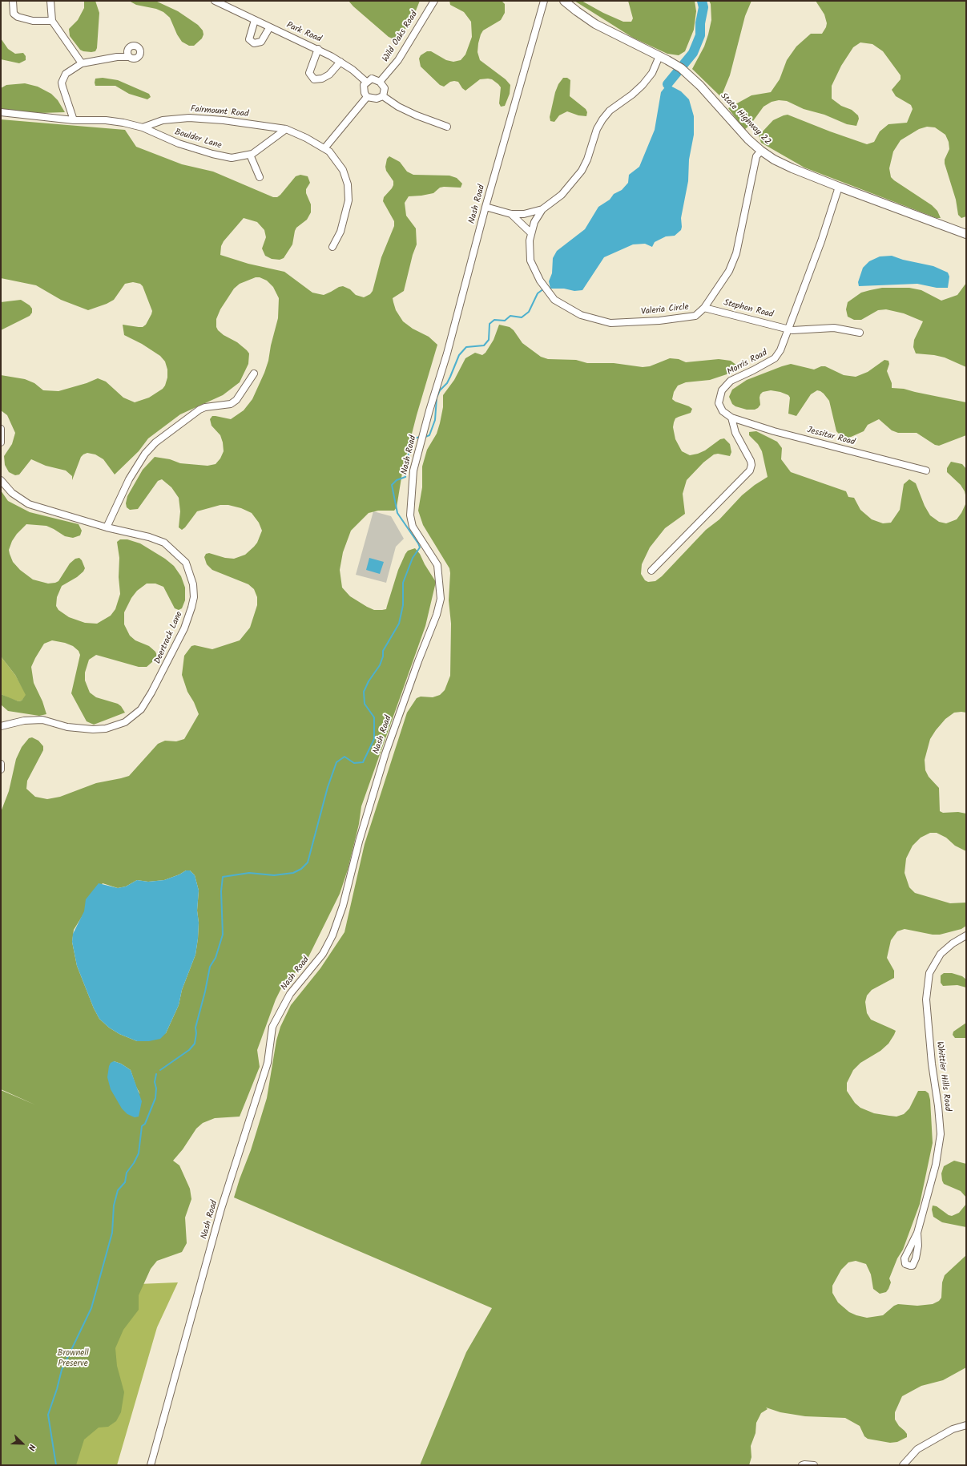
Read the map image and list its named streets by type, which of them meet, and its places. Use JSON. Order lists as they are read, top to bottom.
{
  "streets": {
    "main road": ["State Highway 22"],
    "street": [
      "Park Road",
      "Wild Oaks Road",
      "Fairmount Road",
      "Boulder Lane",
      "Nash Road",
      "Stephen Road",
      "Valeria Circle",
      "Morris Road",
      "Jessitar Road",
      "Deertrack Lane",
      "Whittier Hills Road"
    ]
  },
  "crossings": [
    ["Park Road", "Wild Oaks Road"],
    ["Fairmount Road", "Boulder Lane"],
    ["State Highway 22", "Valeria Circle"],
    ["State Highway 22", "Morris Road"],
    ["Nash Road", "Valeria Circle"],
    ["Stephen Road", "Valeria Circle"],
    ["Stephen Road", "Morris Road"],
    ["Morris Road", "Jessitar Road"]
  ],
  "parks": ["Brownell Preserve"],
  "north": "bottom right"
}
